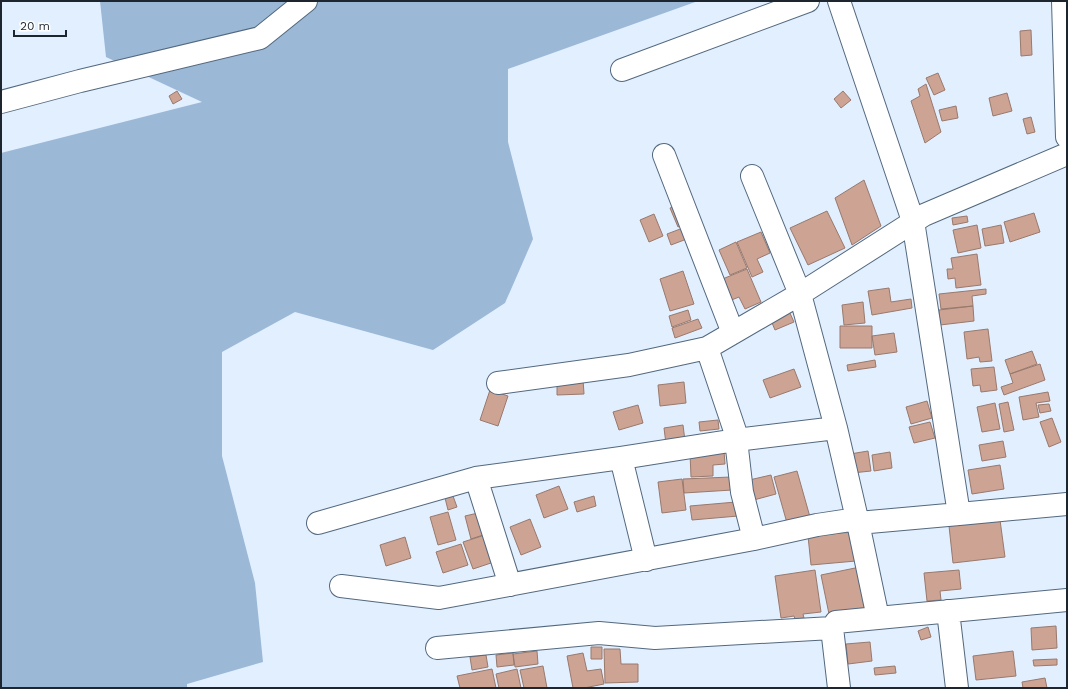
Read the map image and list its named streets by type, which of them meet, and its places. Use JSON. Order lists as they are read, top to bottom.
{
  "scale_bar": "20 m"
}
